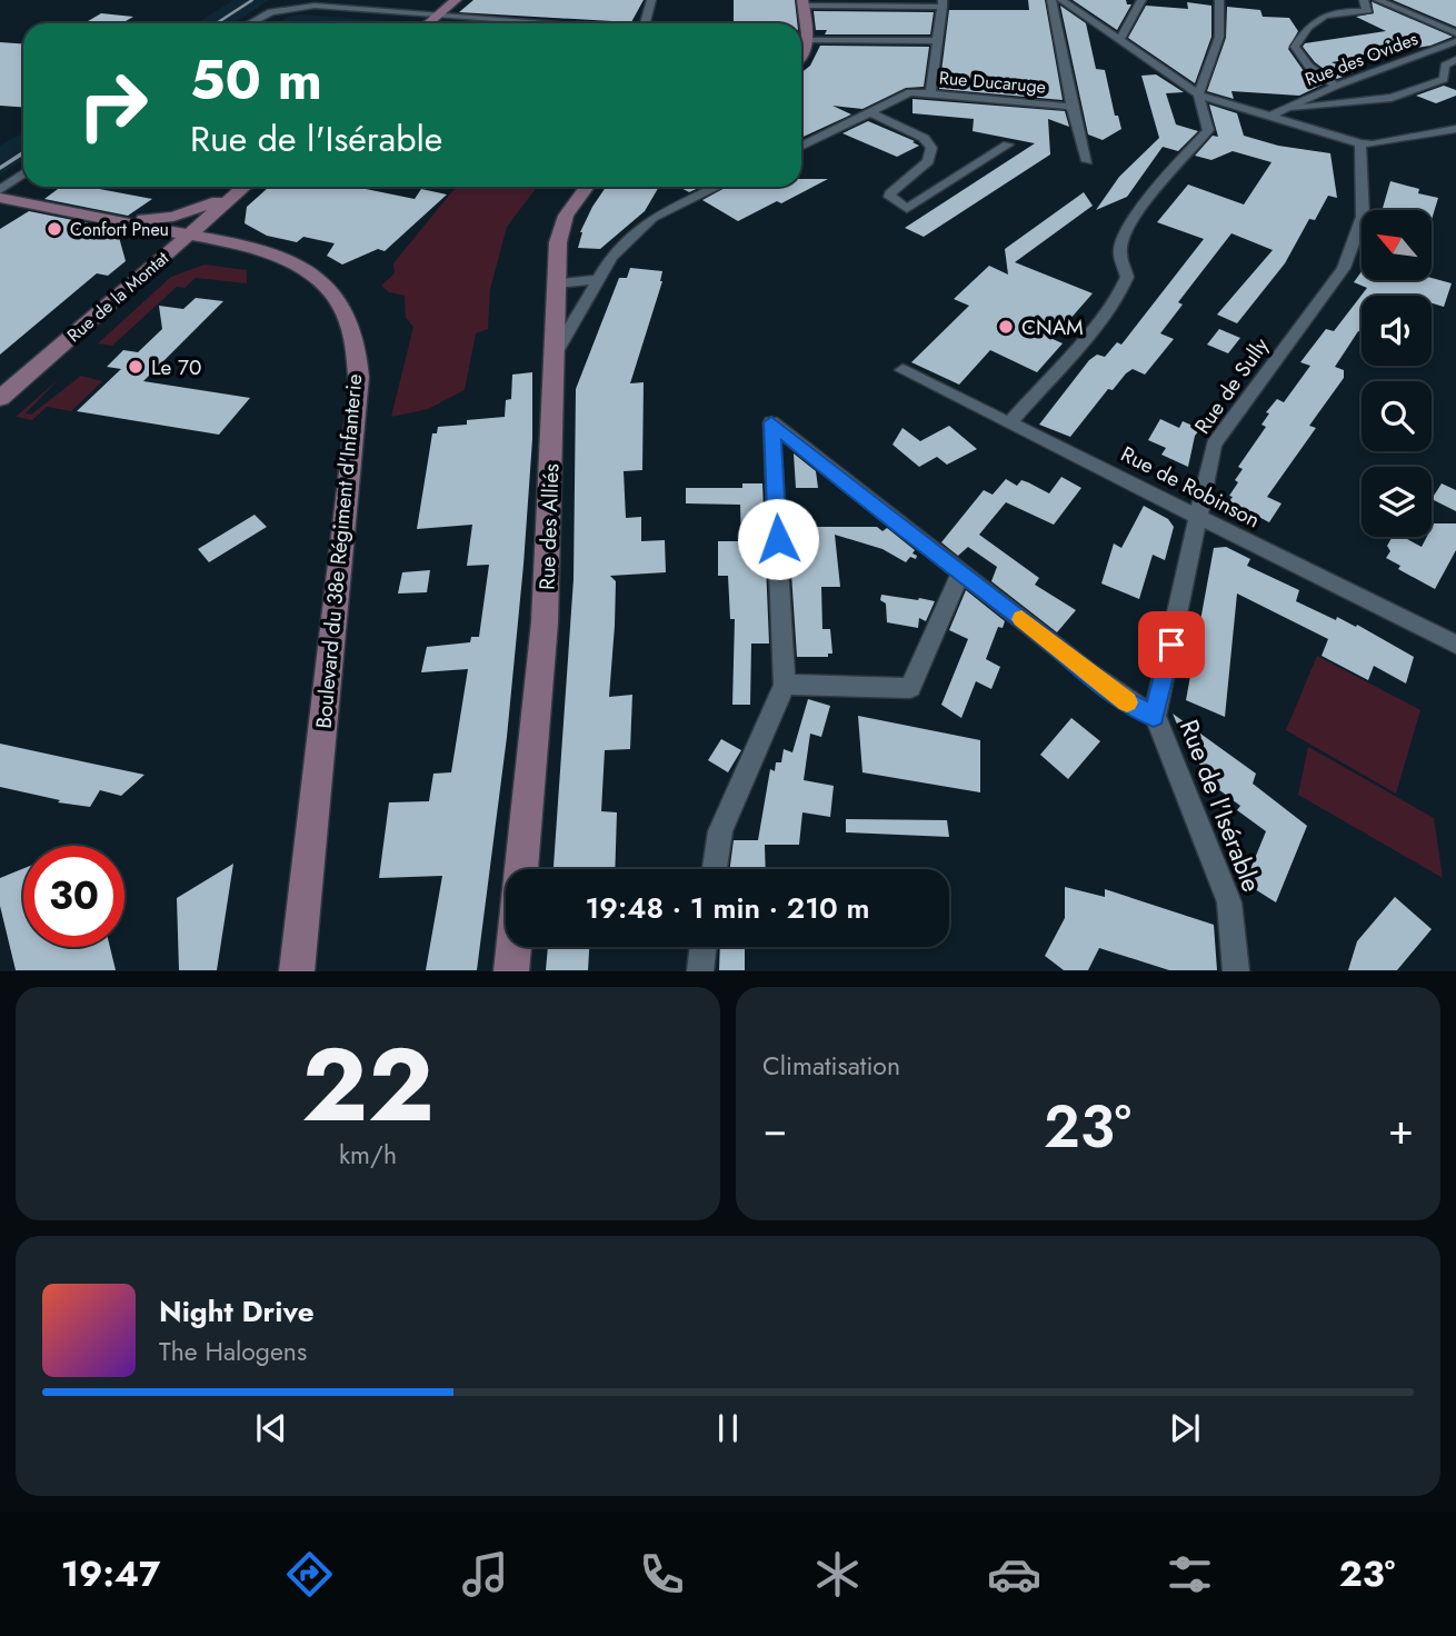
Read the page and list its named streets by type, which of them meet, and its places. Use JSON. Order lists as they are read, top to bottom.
{
  "streets": {
    "main road": ["Rue de la Montat", "Rue des Alliés", "Boulevard du 38e Régiment d'Infanterie"],
    "street": [
      "Rue des Ovides",
      "Rue Ducaruge",
      "Rue de Sully",
      "Rue de Robinson",
      "Rue de l'Isérable"
    ]
  },
  "crossings": [
    ["Rue de la Montat", "Boulevard du 38e Régiment d'Infanterie"],
    ["Rue de Sully", "Rue de Robinson"],
    ["Rue de Sully", "Rue de l'Isérable"]
  ],
  "places": ["Confort Pneu", "CNAM", "Le 70"],
  "north": "top left",
  "page": {
    "turn": ["50 m", "Rue de l'Isérable"],
    "limit": "30",
    "trip": "19:48 · 1 min · 210 m",
    "tile": [
      ["22", "km/h"],
      "Climatisation"
    ],
    "heat": ["−", "23°", "+"],
    "song": ["Night Drive", "The Halogens"],
    "tabs": ["19:47", "23°"]
  }
}
